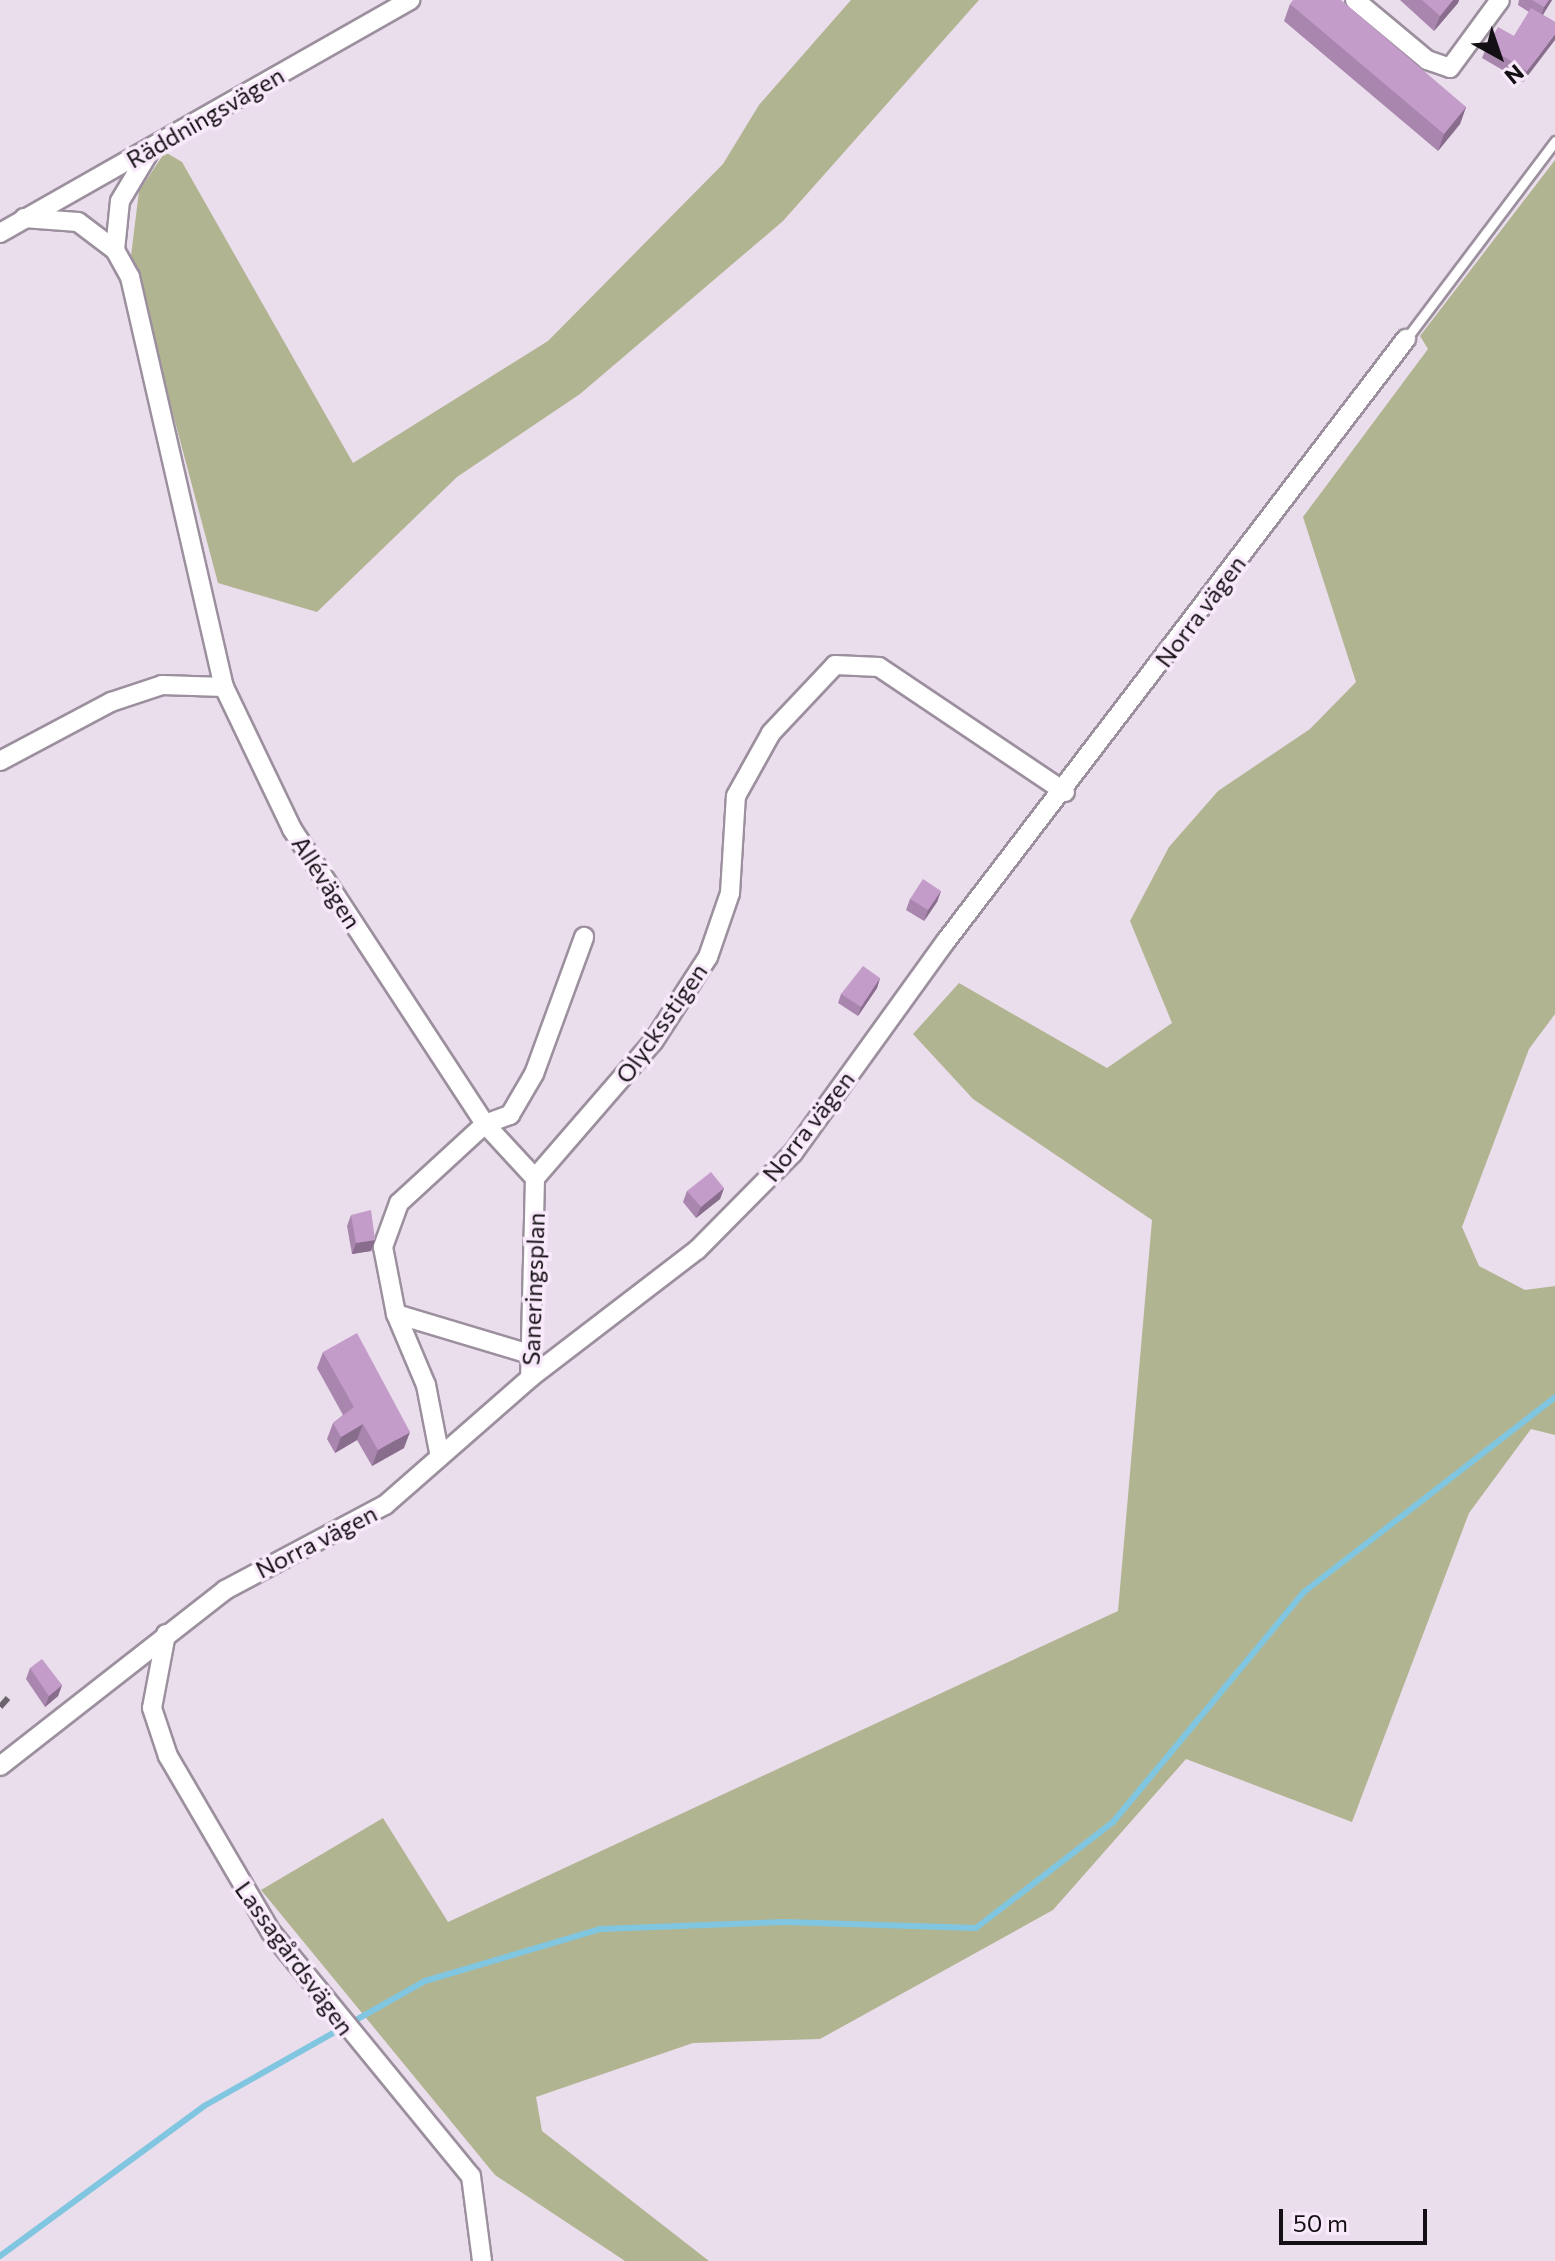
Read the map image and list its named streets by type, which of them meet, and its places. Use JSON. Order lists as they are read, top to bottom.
{
  "streets": {
    "street": [
      "Räddningsvägen",
      "Norra vägen",
      "Allévägen",
      "Olycksstigen",
      "Saneringsplan",
      "Lassagårdsvägen"
    ]
  },
  "crossings": [
    ["Räddningsvägen", "Allévägen"],
    ["Norra vägen", "Olycksstigen"],
    ["Norra vägen", "Saneringsplan"],
    ["Norra vägen", "Lassagårdsvägen"],
    ["Allévägen", "Saneringsplan"],
    ["Olycksstigen", "Saneringsplan"]
  ],
  "scale_bar": "50 m",
  "north": "bottom right"
}
